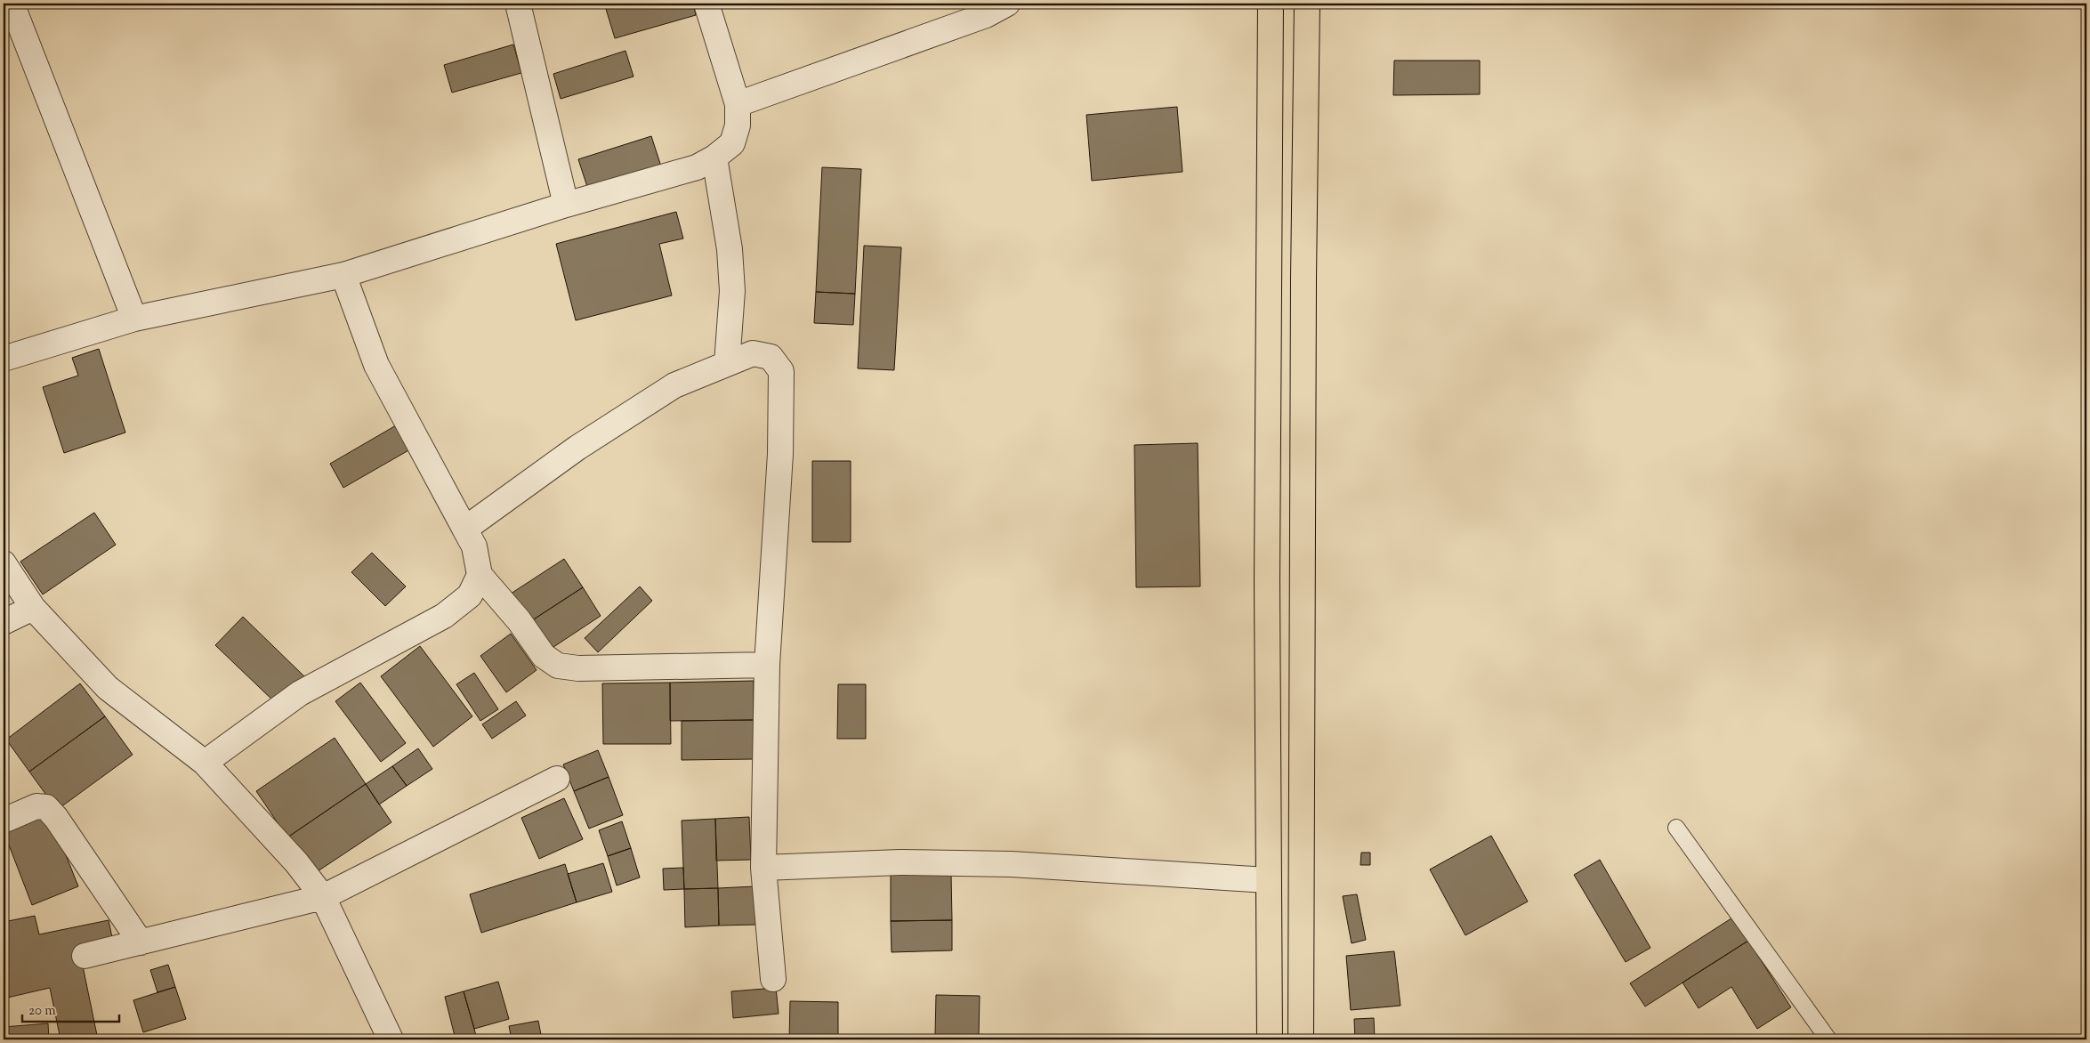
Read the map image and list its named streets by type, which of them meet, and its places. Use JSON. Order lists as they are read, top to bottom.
{
  "scale_bar": "20 m"
}
